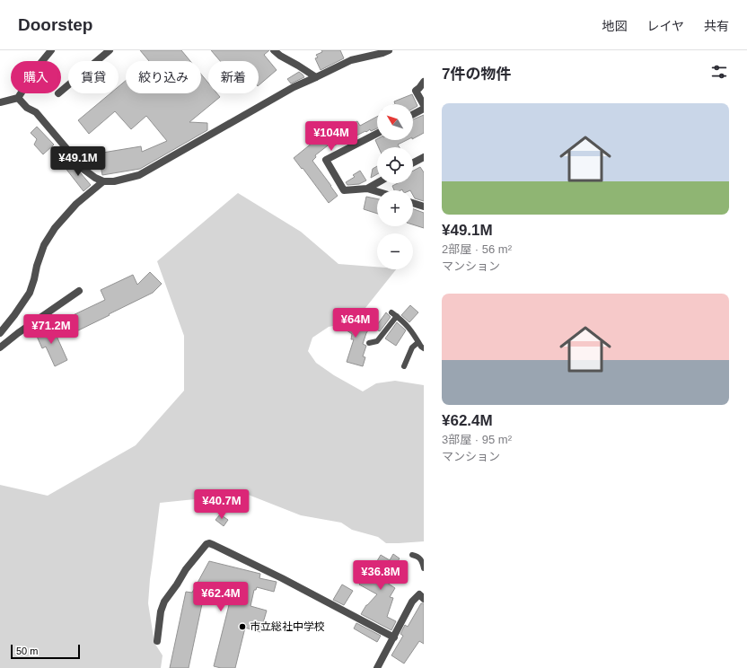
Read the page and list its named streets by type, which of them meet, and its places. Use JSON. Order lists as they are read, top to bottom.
{
  "places": ["市立総社中学校"],
  "scale_bar": "50 m",
  "north": "top left",
  "page": {
    "header": "Doorstep",
    "nav": ["地図", "レイヤ", "共有"],
    "heading": "7件の物件",
    "chip": [
      "購入",
      "賃貸",
      "絞り込み",
      "新着"
    ],
    "list": [
      {
        "name": "¥49.1M",
        "note": "2部屋 · 56 m² · マンション"
      },
      {
        "name": "¥62.4M",
        "note": "3部屋 · 95 m² · マンション"
      }
    ],
    "map_buttons": ["+", "−"],
    "price": [
      "¥104M",
      "¥49.1M",
      "¥64M",
      "¥71.2M",
      "¥40.7M",
      "¥36.8M",
      "¥62.4M"
    ],
    "scale": "50 m"
  }
}
